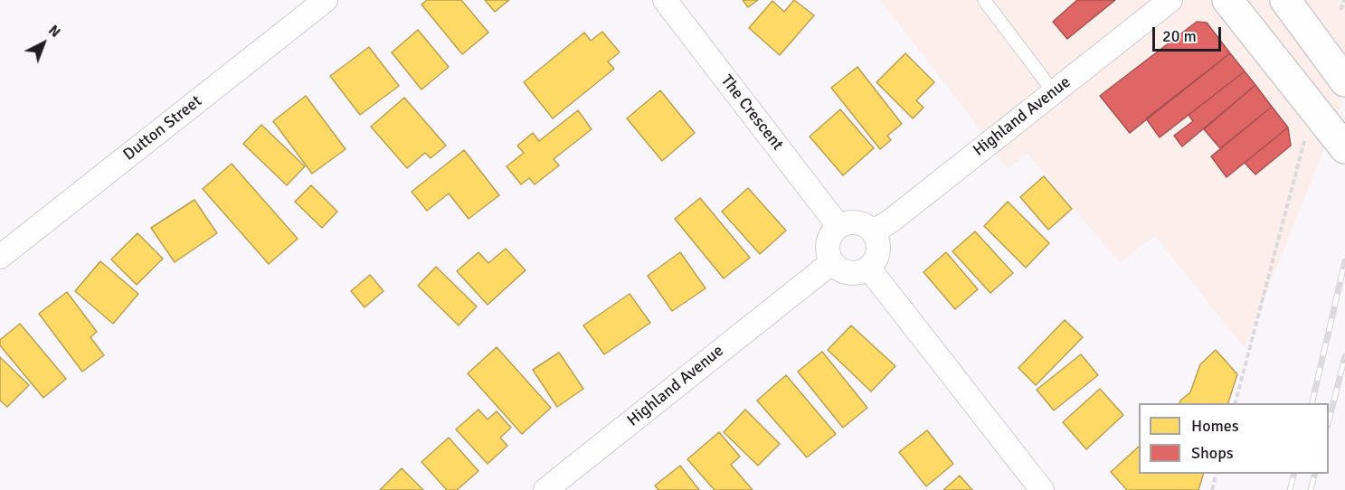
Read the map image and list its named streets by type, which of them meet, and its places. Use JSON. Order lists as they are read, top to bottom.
{
  "streets": {
    "street": ["The Crescent", "Highland Avenue", "Dutton Street"]
  },
  "crossings": [
    ["The Crescent", "Highland Avenue"]
  ],
  "legend": ["Homes", "Shops"],
  "scale_bar": "20 m",
  "north": "top right"
}
